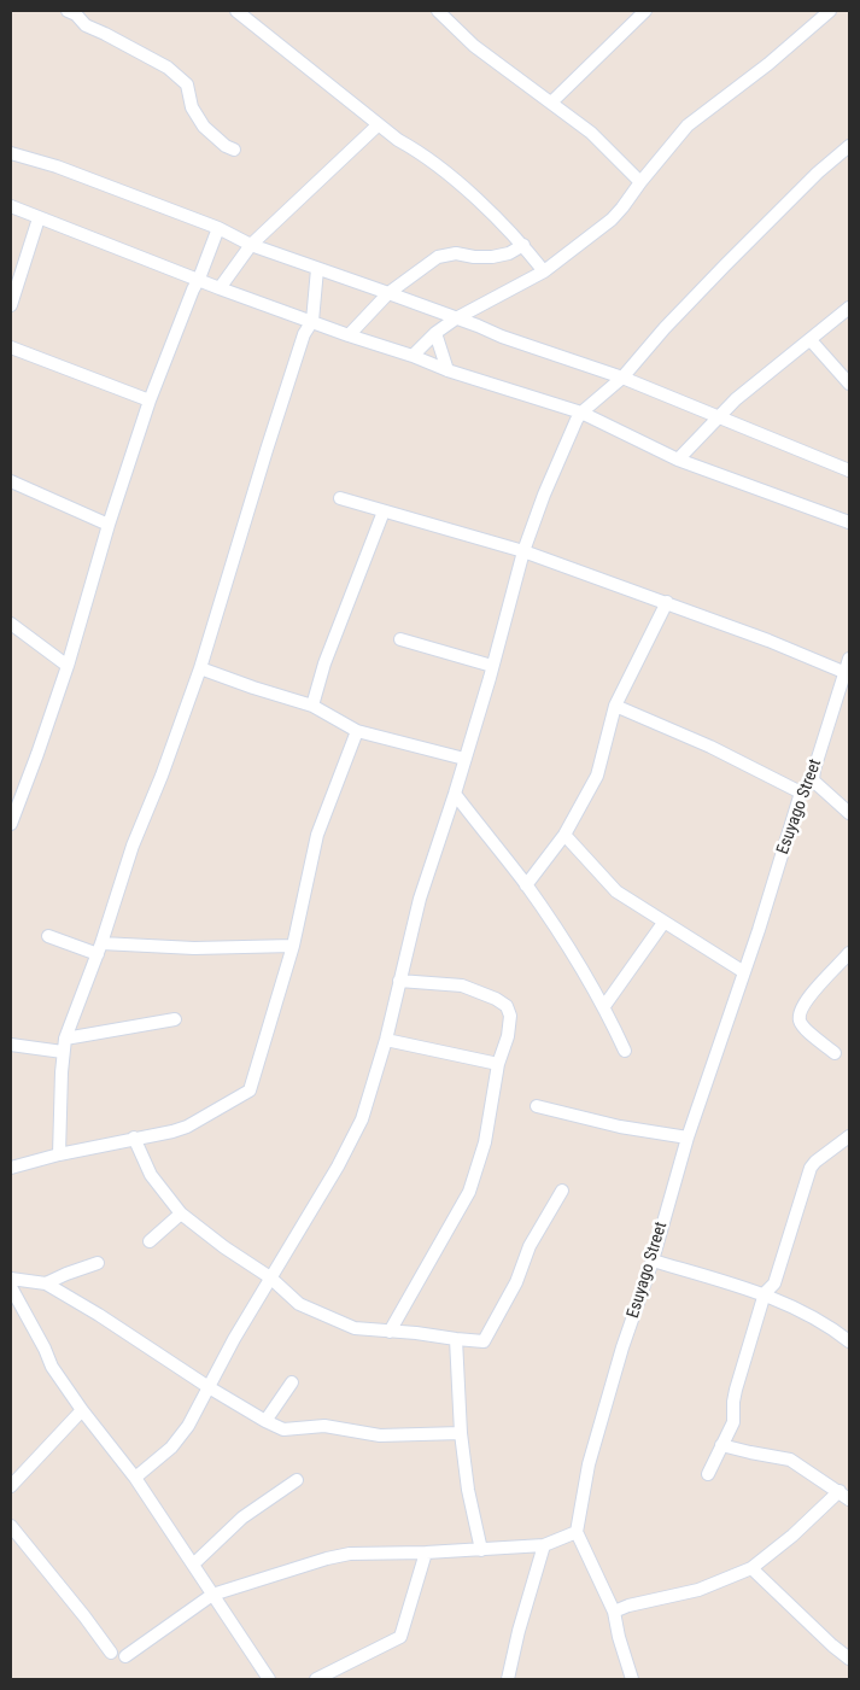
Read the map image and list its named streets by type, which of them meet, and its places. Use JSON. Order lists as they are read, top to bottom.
{
  "streets": {
    "street": ["Esuyago Street"]
  }
}
